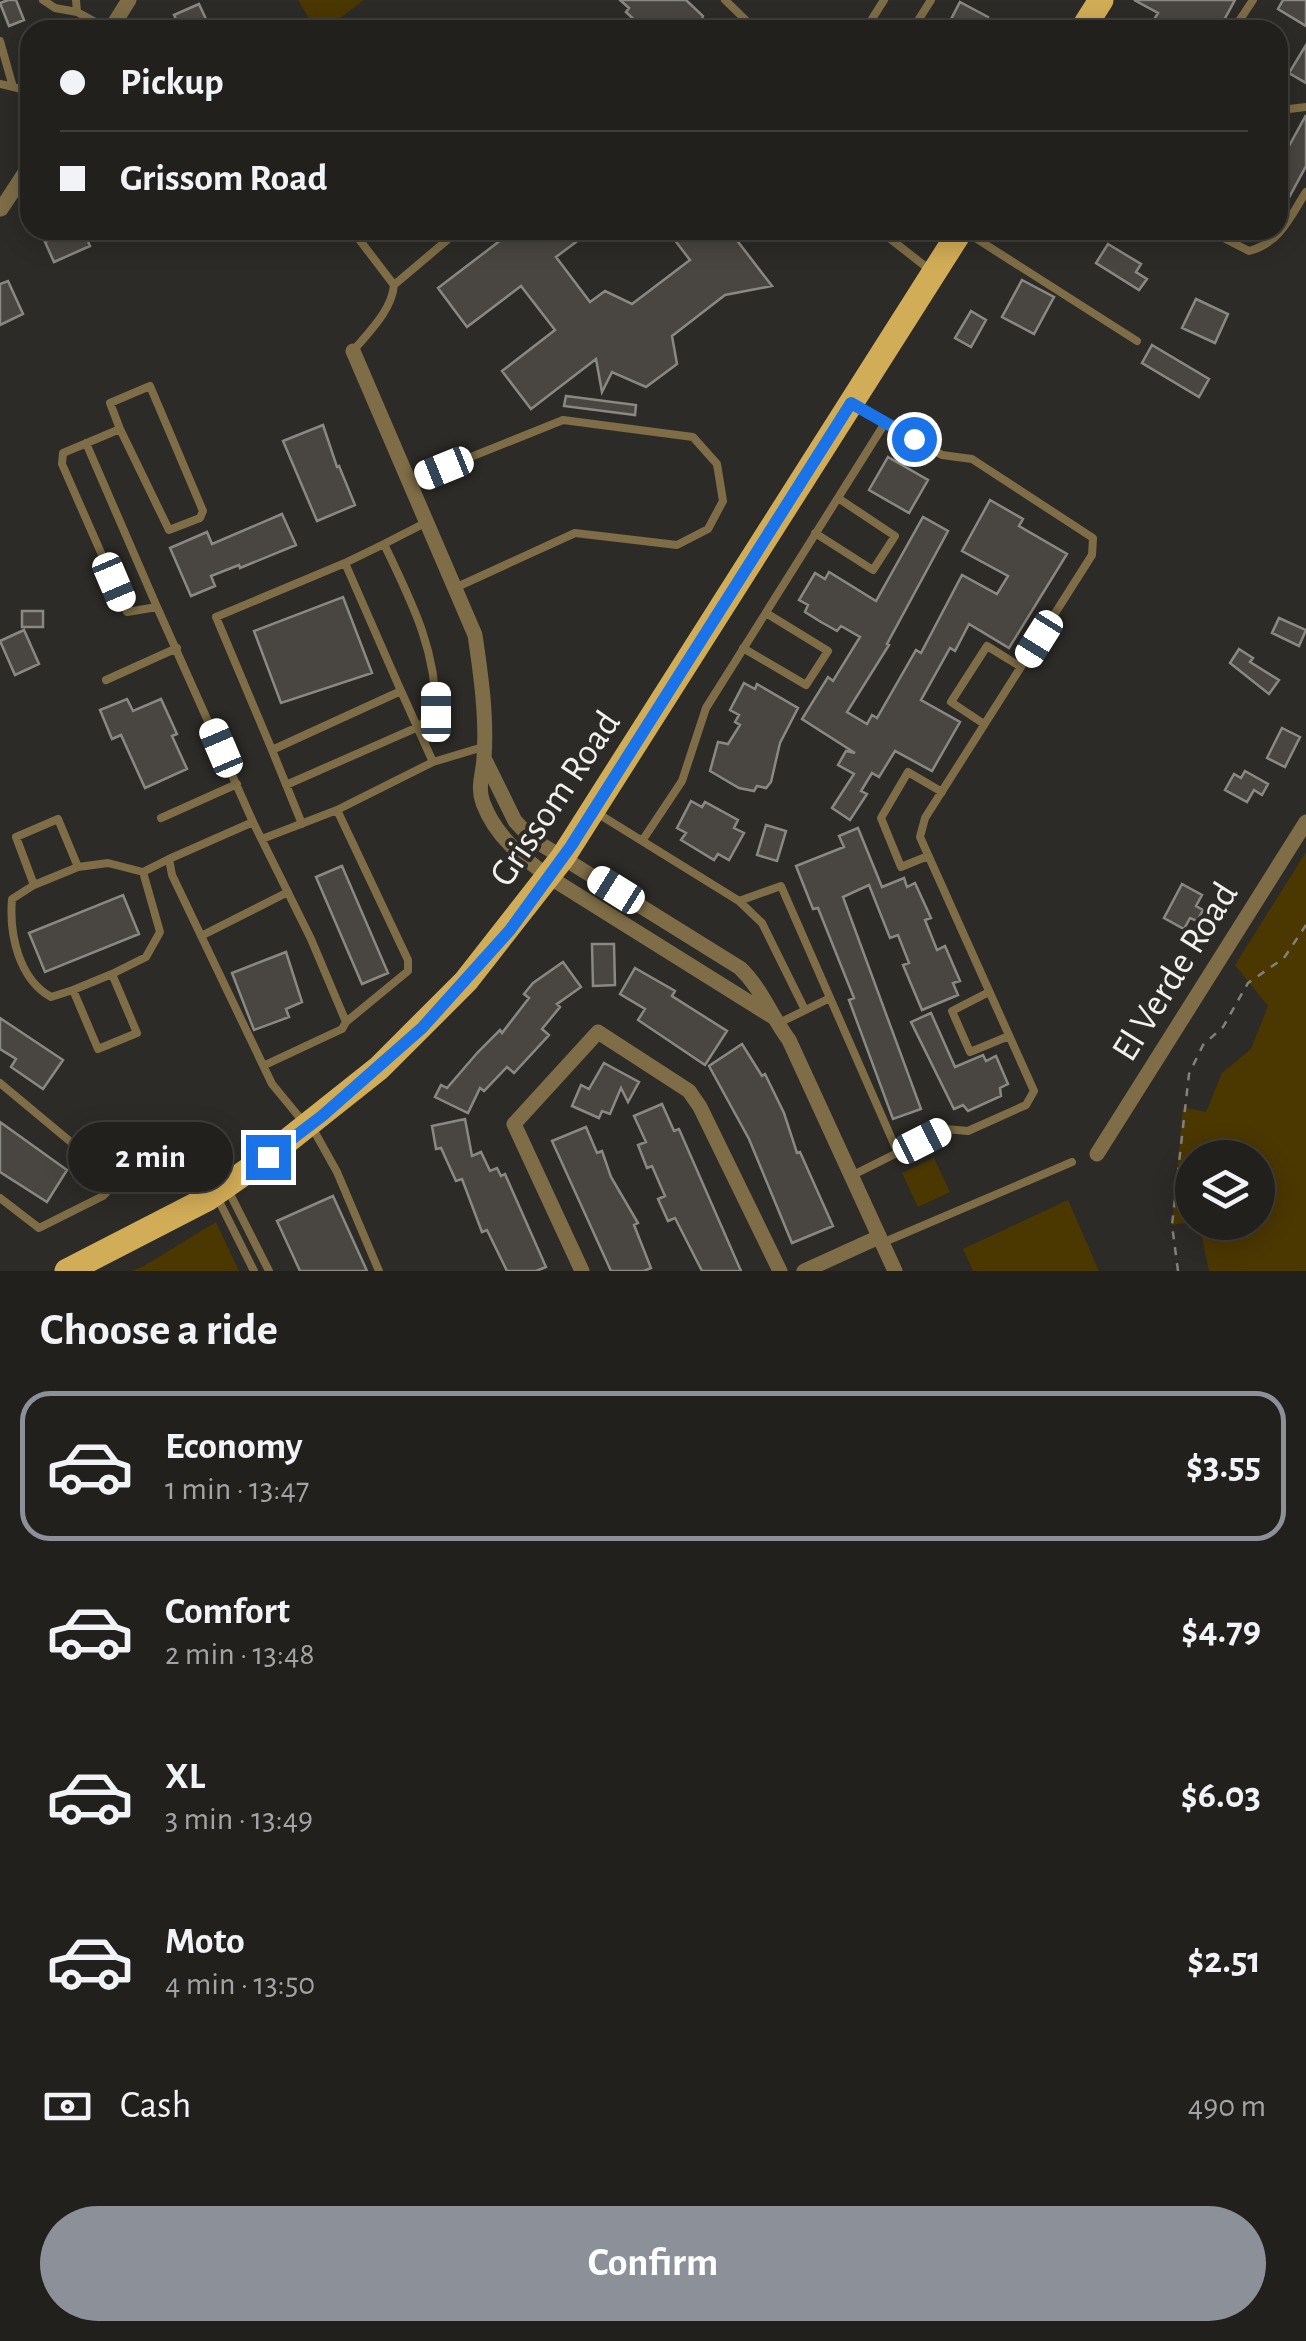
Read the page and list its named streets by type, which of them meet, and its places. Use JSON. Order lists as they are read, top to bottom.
{
  "streets": {
    "main road": ["Grissom Road"],
    "street": ["El Verde Road"]
  },
  "page": {
    "banner": ["Pickup", "Grissom Road"],
    "bubble": "2 min",
    "heading": "Choose a ride",
    "list": [
      {
        "name": "Economy",
        "note": "1 min · 13:47",
        "value": "$3.55"
      },
      {
        "name": "Comfort",
        "note": "2 min · 13:48",
        "value": "$4.79"
      },
      {
        "name": "XL",
        "note": "3 min · 13:49",
        "value": "$6.03"
      },
      {
        "name": "Moto",
        "note": "4 min · 13:50",
        "value": "$2.51"
      }
    ],
    "pay": ["Cash", "490 m"],
    "buttons": "Confirm"
  }
}
